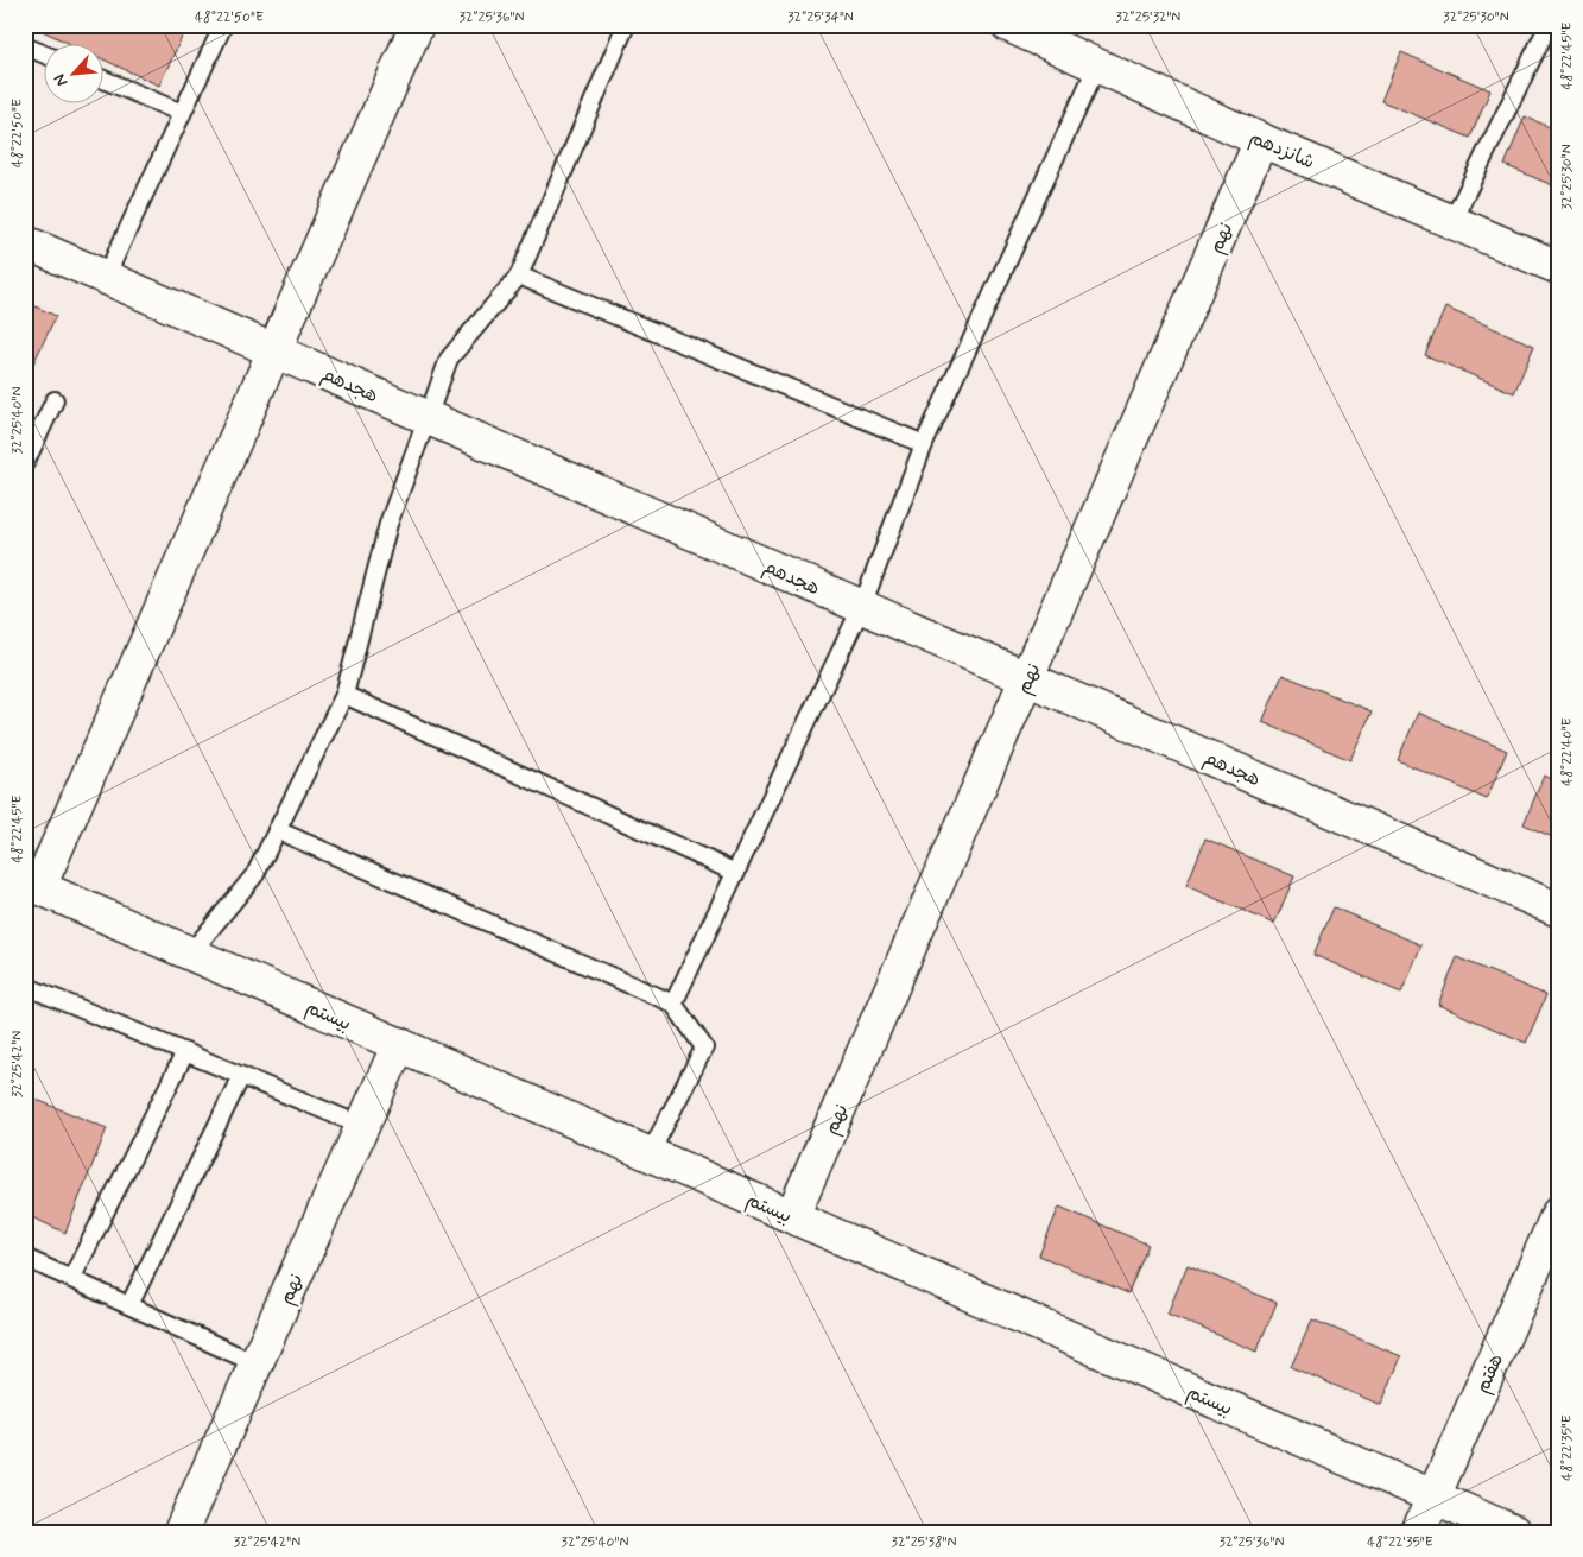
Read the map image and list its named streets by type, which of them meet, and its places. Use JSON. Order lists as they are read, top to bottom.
{
  "streets": {
    "street": [
      "شانزدهم",
      "نهم",
      "هجدهم",
      "بیستم",
      "هفتم"
    ]
  },
  "crossings": [
    ["شانزدهم", "نهم"],
    ["نهم", "هجدهم"],
    ["نهم", "بیستم"],
    ["بیستم", "هفتم"]
  ],
  "north": "bottom left",
  "coordinates": [
    "48°22'50\"E",
    "32°25'36\"N",
    "32°25'34\"N",
    "32°25'32\"N",
    "32°25'30\"N",
    "48°22'45\"E",
    "32°25'40\"N",
    "48°22'40\"E",
    "32°25'42\"N",
    "48°22'35\"E",
    "32°25'38\"N"
  ]
}
